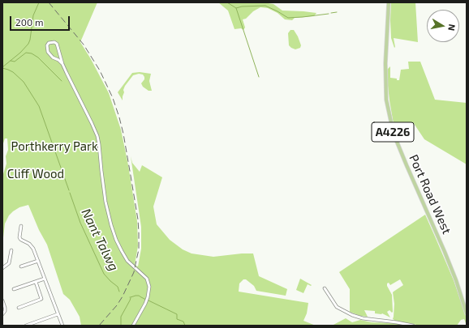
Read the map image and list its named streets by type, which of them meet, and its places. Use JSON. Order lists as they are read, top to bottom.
{
  "streets": {
    "main road": ["A4226", "Port Road West"]
  },
  "water": ["Nant Talwg"],
  "parks": ["Porthkerry Park", "Cliff Wood"],
  "scale_bar": "200 m",
  "north": "right"
}
